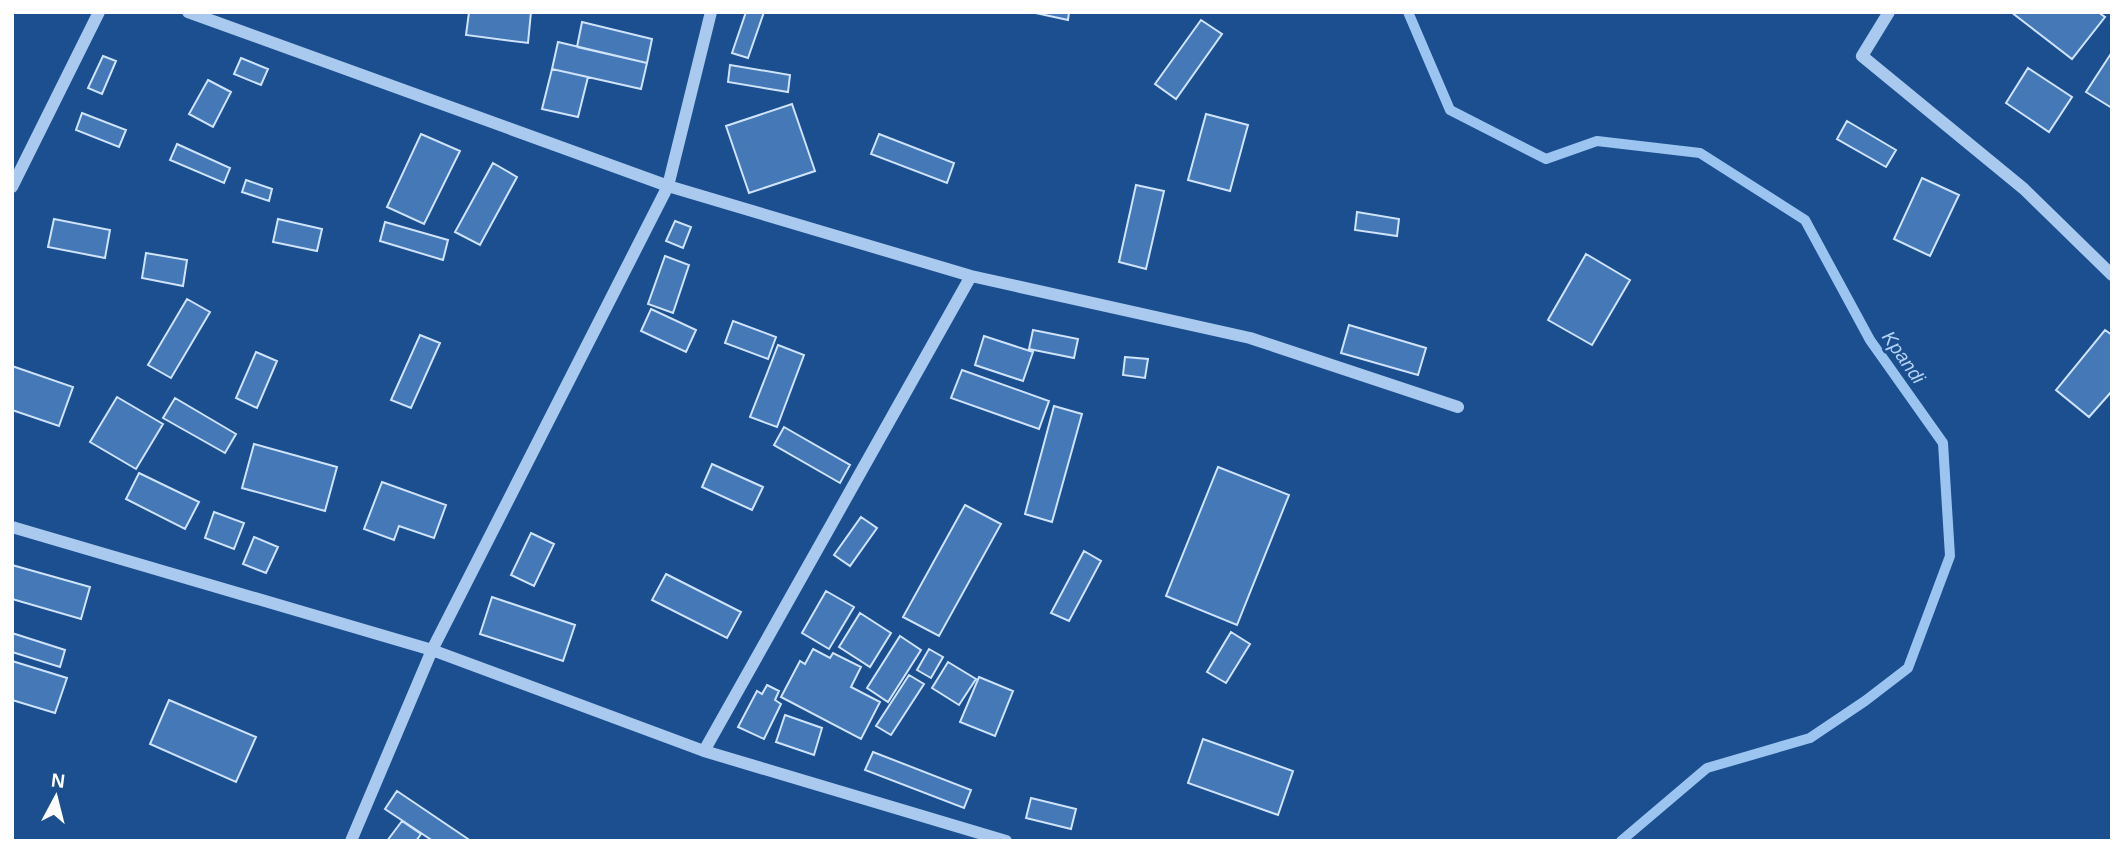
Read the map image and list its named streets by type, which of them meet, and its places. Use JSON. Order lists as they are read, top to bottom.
{
  "water": ["Kpandi"],
  "north": "top"
}
